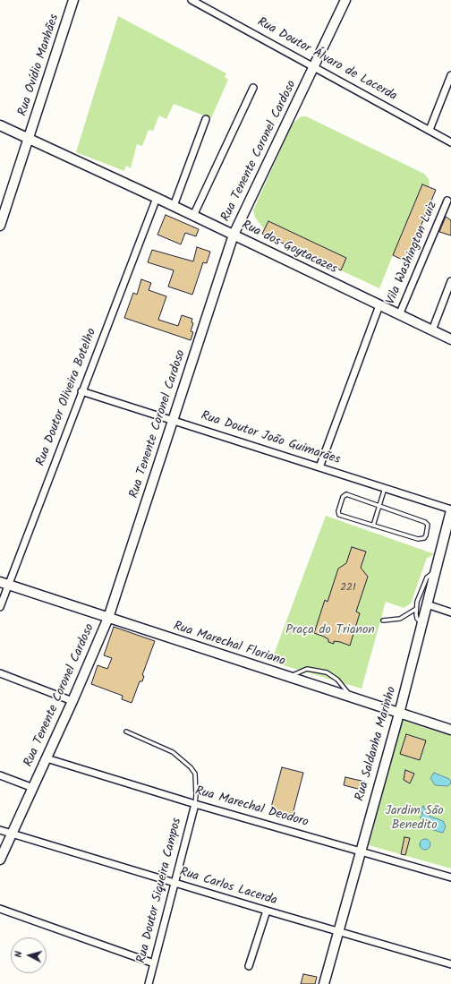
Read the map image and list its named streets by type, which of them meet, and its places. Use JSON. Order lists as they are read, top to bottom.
{
  "streets": {
    "main road": [
      "Rua Ovídio Manhães",
      "Rua Tenente Coronel Cardoso",
      "Rua dos Goytacazes",
      "Rua Marechal Floriano",
      "Rua Saldanha Marinho"
    ],
    "street": [
      "Rua Doutor Álvaro de Lacerda",
      "Vila Washington Luiz",
      "Rua Doutor Oliveira Botelho",
      "Rua Doutor João Guimarães",
      "Rua Marechal Deodoro",
      "Rua Carlos Lacerda",
      "Rua Doutor Siqueira Campos"
    ]
  },
  "crossings": [
    ["Rua Doutor Álvaro de Lacerda", "Rua Tenente Coronel Cardoso"],
    ["Rua Ovídio Manhães", "Rua dos Goytacazes"],
    ["Rua Tenente Coronel Cardoso", "Rua dos Goytacazes"],
    ["Rua Tenente Coronel Cardoso", "Rua Doutor João Guimarães"],
    ["Rua Tenente Coronel Cardoso", "Rua Marechal Floriano"],
    ["Rua Tenente Coronel Cardoso", "Rua Marechal Deodoro"],
    ["Rua Tenente Coronel Cardoso", "Rua Carlos Lacerda"],
    ["Rua dos Goytacazes", "Vila Washington Luiz"],
    ["Rua dos Goytacazes", "Rua Doutor Oliveira Botelho"],
    ["Rua Doutor Oliveira Botelho", "Rua Doutor João Guimarães"],
    ["Rua Doutor Oliveira Botelho", "Rua Marechal Floriano"],
    ["Rua Doutor João Guimarães", "Rua Saldanha Marinho"],
    ["Rua Marechal Floriano", "Rua Saldanha Marinho"],
    ["Rua Saldanha Marinho", "Rua Marechal Deodoro"],
    ["Rua Saldanha Marinho", "Rua Carlos Lacerda"],
    ["Rua Marechal Deodoro", "Rua Doutor Siqueira Campos"],
    ["Rua Carlos Lacerda", "Rua Doutor Siqueira Campos"]
  ],
  "parks": ["Praça do Trianon", "Jardim São Benedito"],
  "house_numbers": ["221"],
  "north": "left"
}
